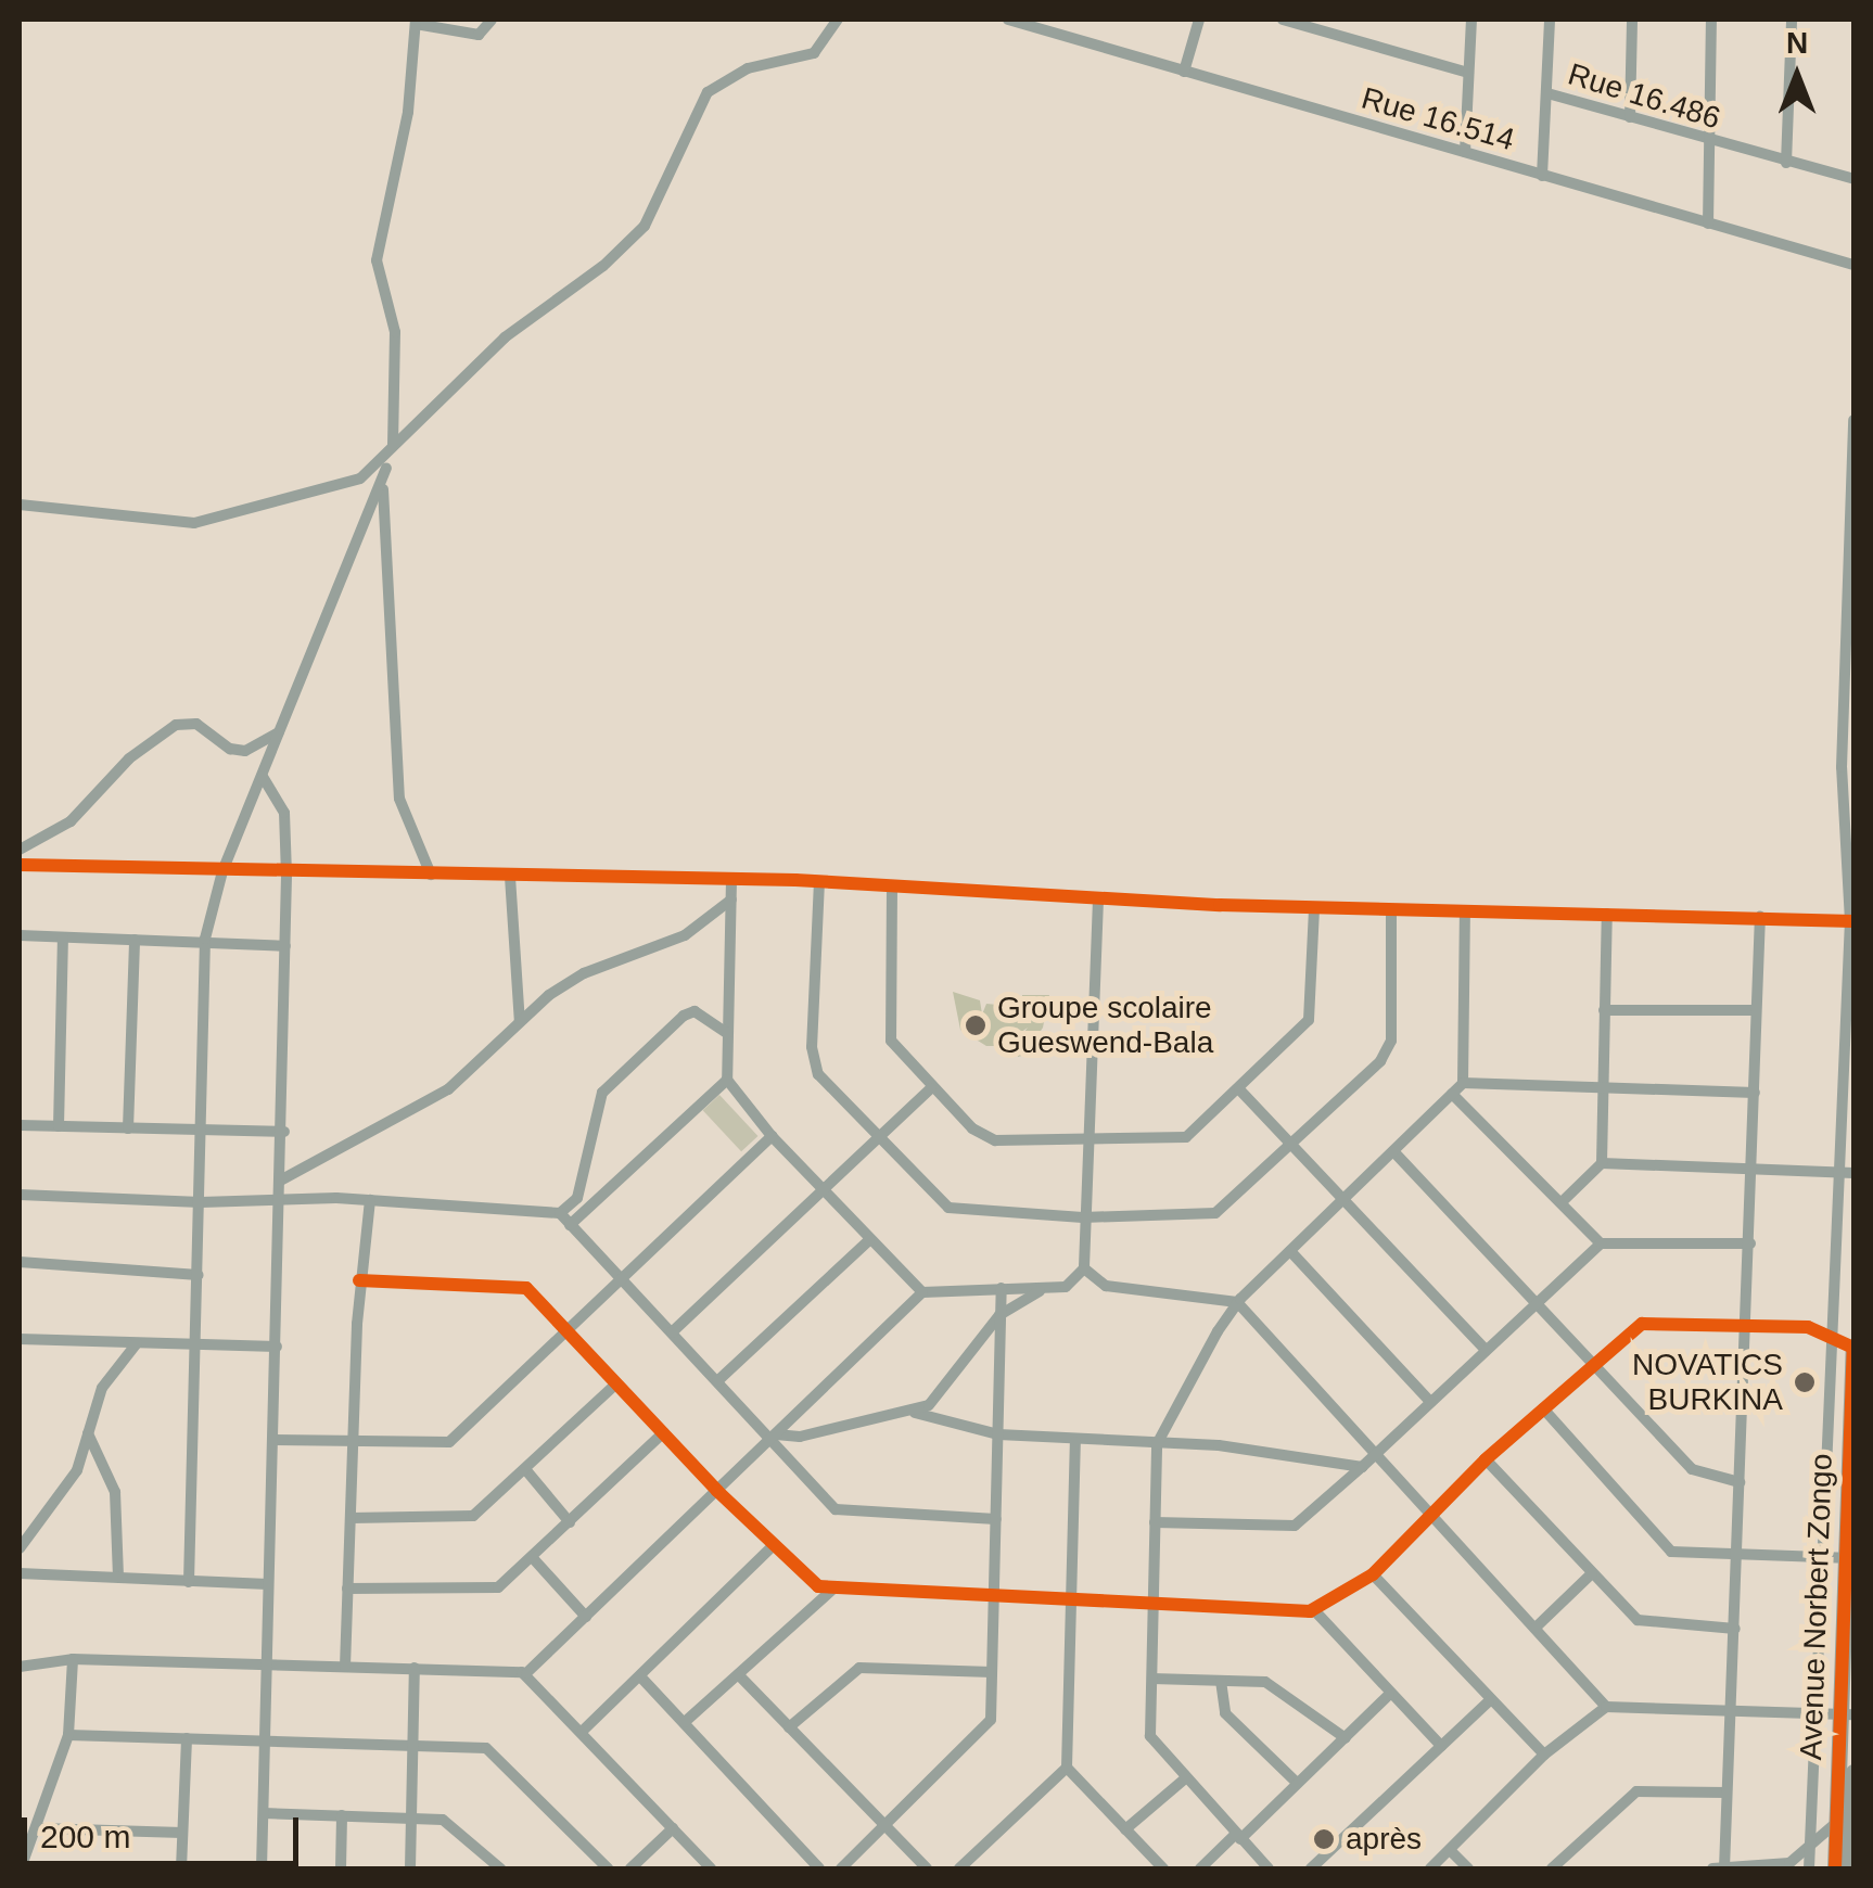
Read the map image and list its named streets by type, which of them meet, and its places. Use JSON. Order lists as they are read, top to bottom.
{
  "streets": {
    "main road": ["Avenue Norbert Zongo"],
    "street": ["Rue 16.486", "Rue 16.514"]
  },
  "places": ["Groupe scolaire Gueswend-Bala", "NOVATICS BURKINA", "après"],
  "scale_bar": "200 m",
  "north": "top"
}
